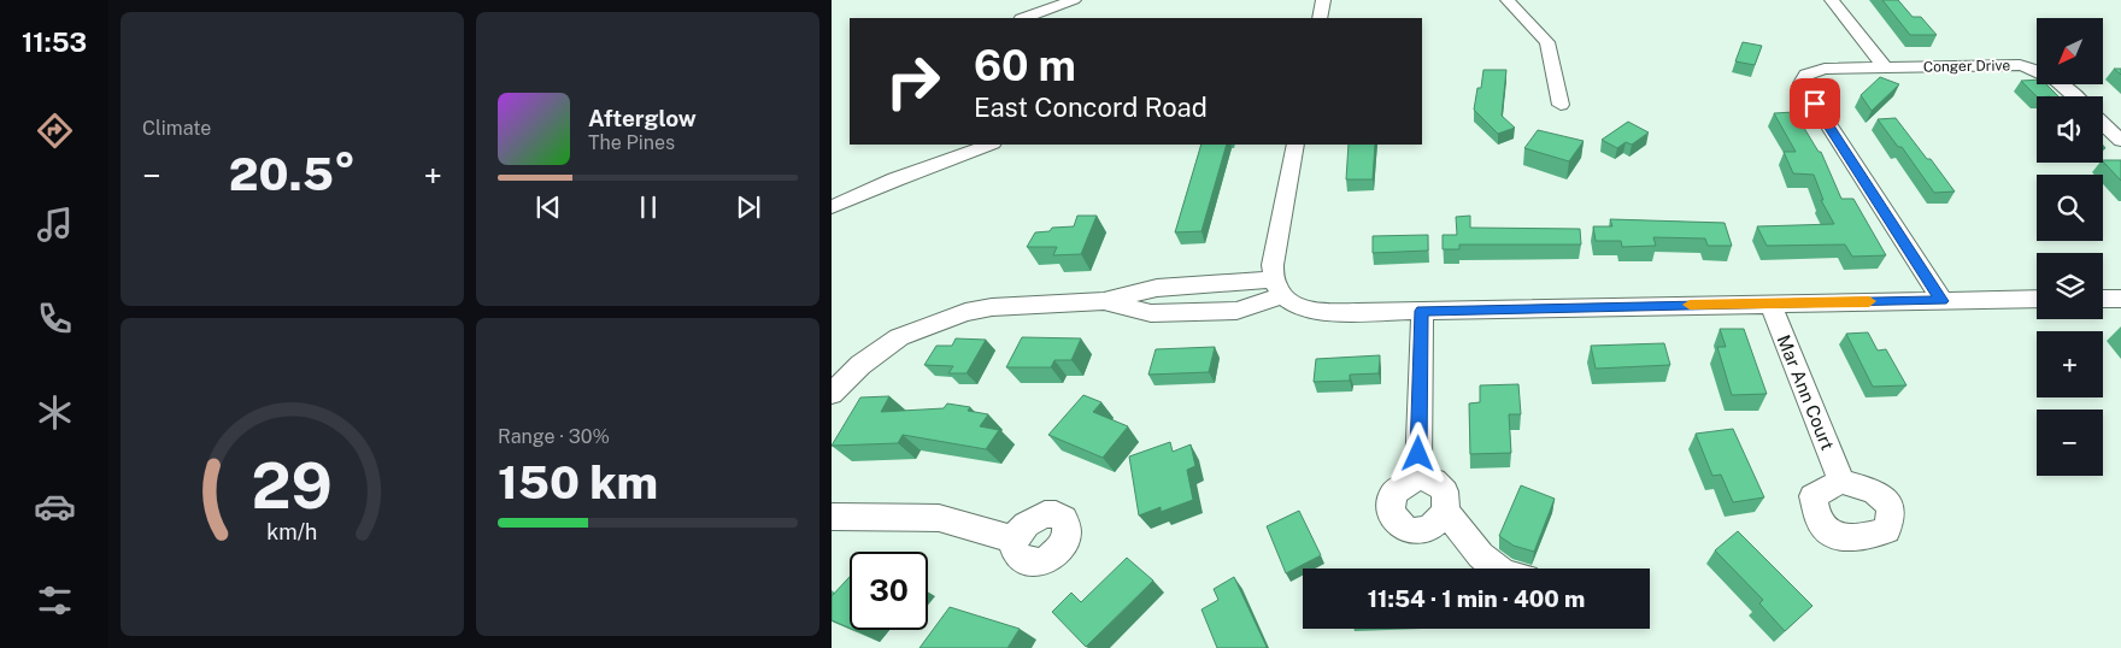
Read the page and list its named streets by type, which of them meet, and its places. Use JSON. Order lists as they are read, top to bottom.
{
  "streets": {
    "street": ["Conger Drive", "Mar Ann Court"]
  },
  "north": "bottom left",
  "page": {
    "tabs": "11:53",
    "tile": [
      "Climate",
      ["Range · 30%", "150 km"]
    ],
    "map_buttons": ["+", "−"],
    "turn": ["60 m", "East Concord Road"],
    "song": ["Afterglow", "The Pines"],
    "heat": ["−", "20.5°", "+"],
    "limit": "30",
    "trip": "11:54 · 1 min · 400 m",
    "gauge": ["29", "km/h"]
  }
}
